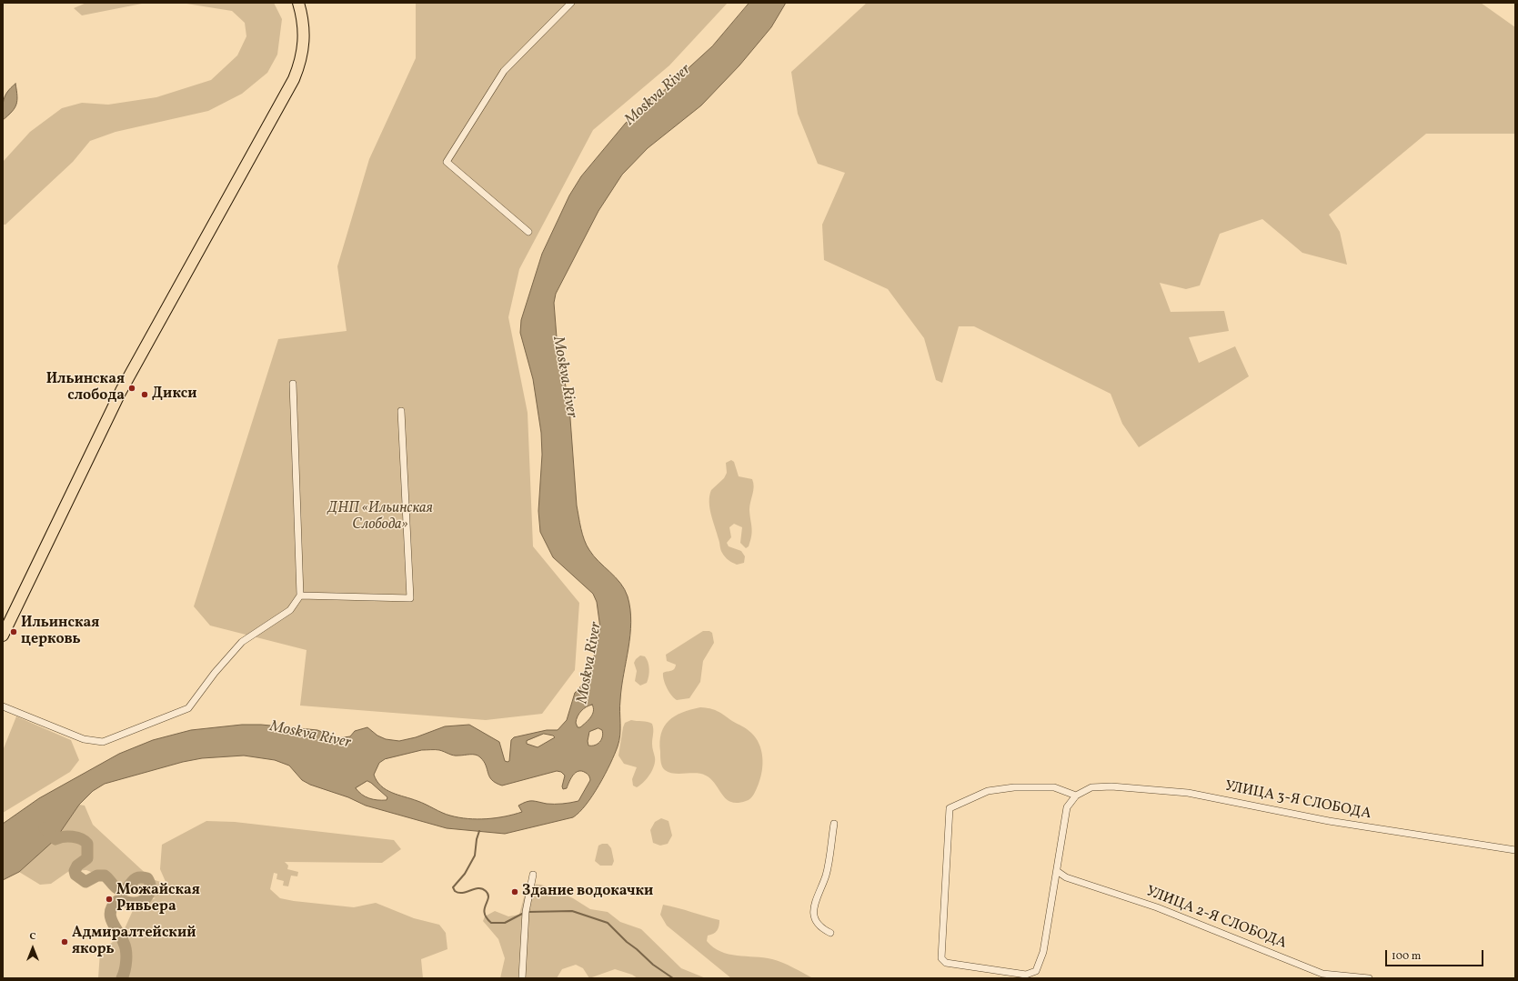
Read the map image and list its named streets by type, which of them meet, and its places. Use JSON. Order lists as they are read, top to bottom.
{
  "streets": {
    "street": ["УЛИЦА 3-Я СЛОБОДА", "УЛИЦА 2-Я СЛОБОДА"]
  },
  "water": ["Moskva River"],
  "parks": ["ДНП «Ильинская Слобода»"],
  "places": [
    "Ильинская слобода",
    "Дикси",
    "Ильинская церковь",
    "Здание водокачки",
    "Можайская Ривьера",
    "Адмиралтейский якорь"
  ],
  "scale_bar": "100 m",
  "north": "top"
}
